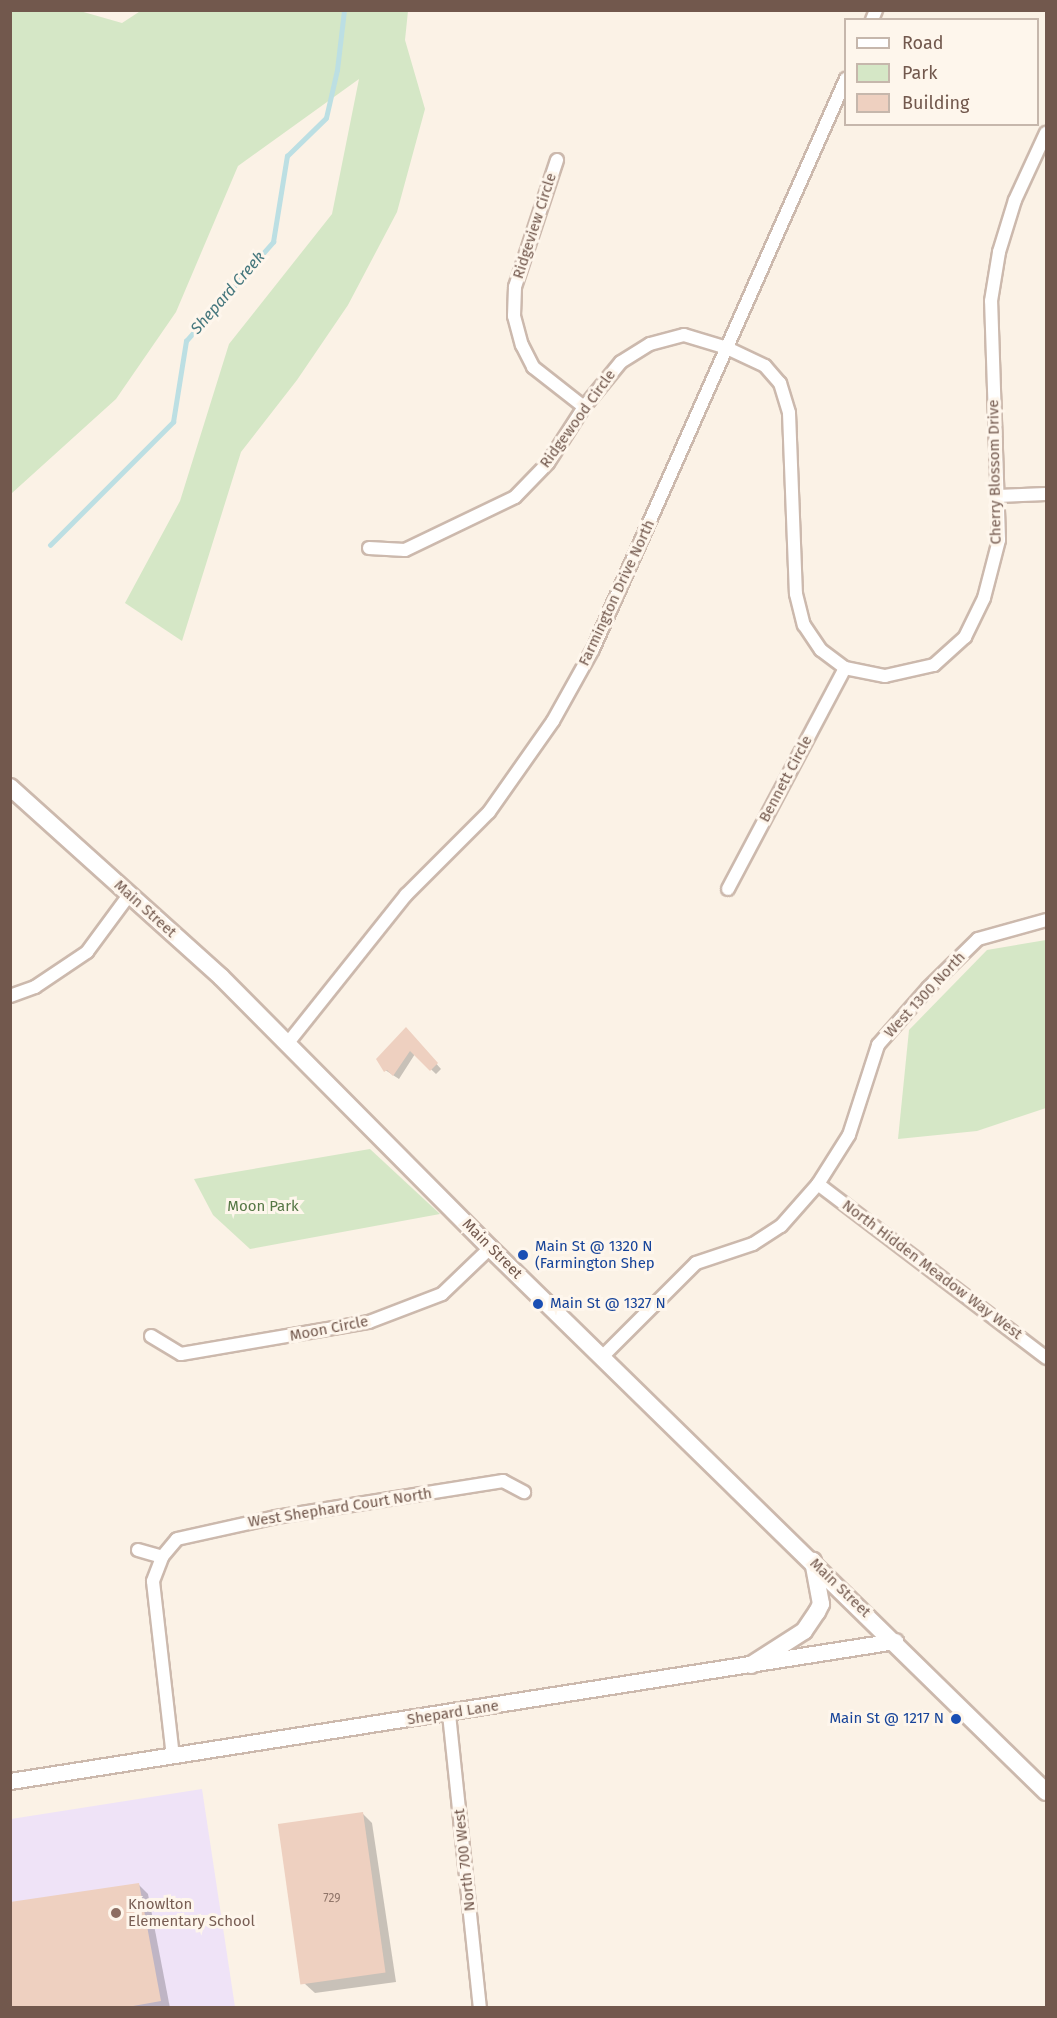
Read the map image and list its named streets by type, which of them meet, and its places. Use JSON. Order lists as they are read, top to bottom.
{
  "streets": {
    "main road": ["Main Street"],
    "street": [
      "Ridgeview Circle",
      "Ridgewood Circle",
      "Cherry Blossom Drive",
      "Farmington Drive North",
      "Bennett Circle",
      "West 1300 North",
      "North Hidden Meadow Way West",
      "Moon Circle",
      "West Shephard Court North",
      "Shepard Lane",
      "North 700 West"
    ]
  },
  "crossings": [
    ["Ridgeview Circle", "Ridgewood Circle"],
    ["Ridgewood Circle", "Cherry Blossom Drive"],
    ["Ridgewood Circle", "Farmington Drive North"],
    ["Cherry Blossom Drive", "Farmington Drive North"],
    ["Cherry Blossom Drive", "Bennett Circle"],
    ["Farmington Drive North", "Main Street"],
    ["Main Street", "West 1300 North"],
    ["Main Street", "Moon Circle"],
    ["Main Street", "Shepard Lane"],
    ["West 1300 North", "North Hidden Meadow Way West"],
    ["Shepard Lane", "North 700 West"]
  ],
  "water": ["Shepard Creek"],
  "parks": ["Moon Park"],
  "places": [
    "Main St @ 1320 N (Farmington Shep",
    "Main St @ 1327 N",
    "Main St @ 1217 N",
    "Knowlton Elementary School"
  ],
  "house_numbers": ["729"],
  "legend": ["Road", "Park", "Building"]
}
